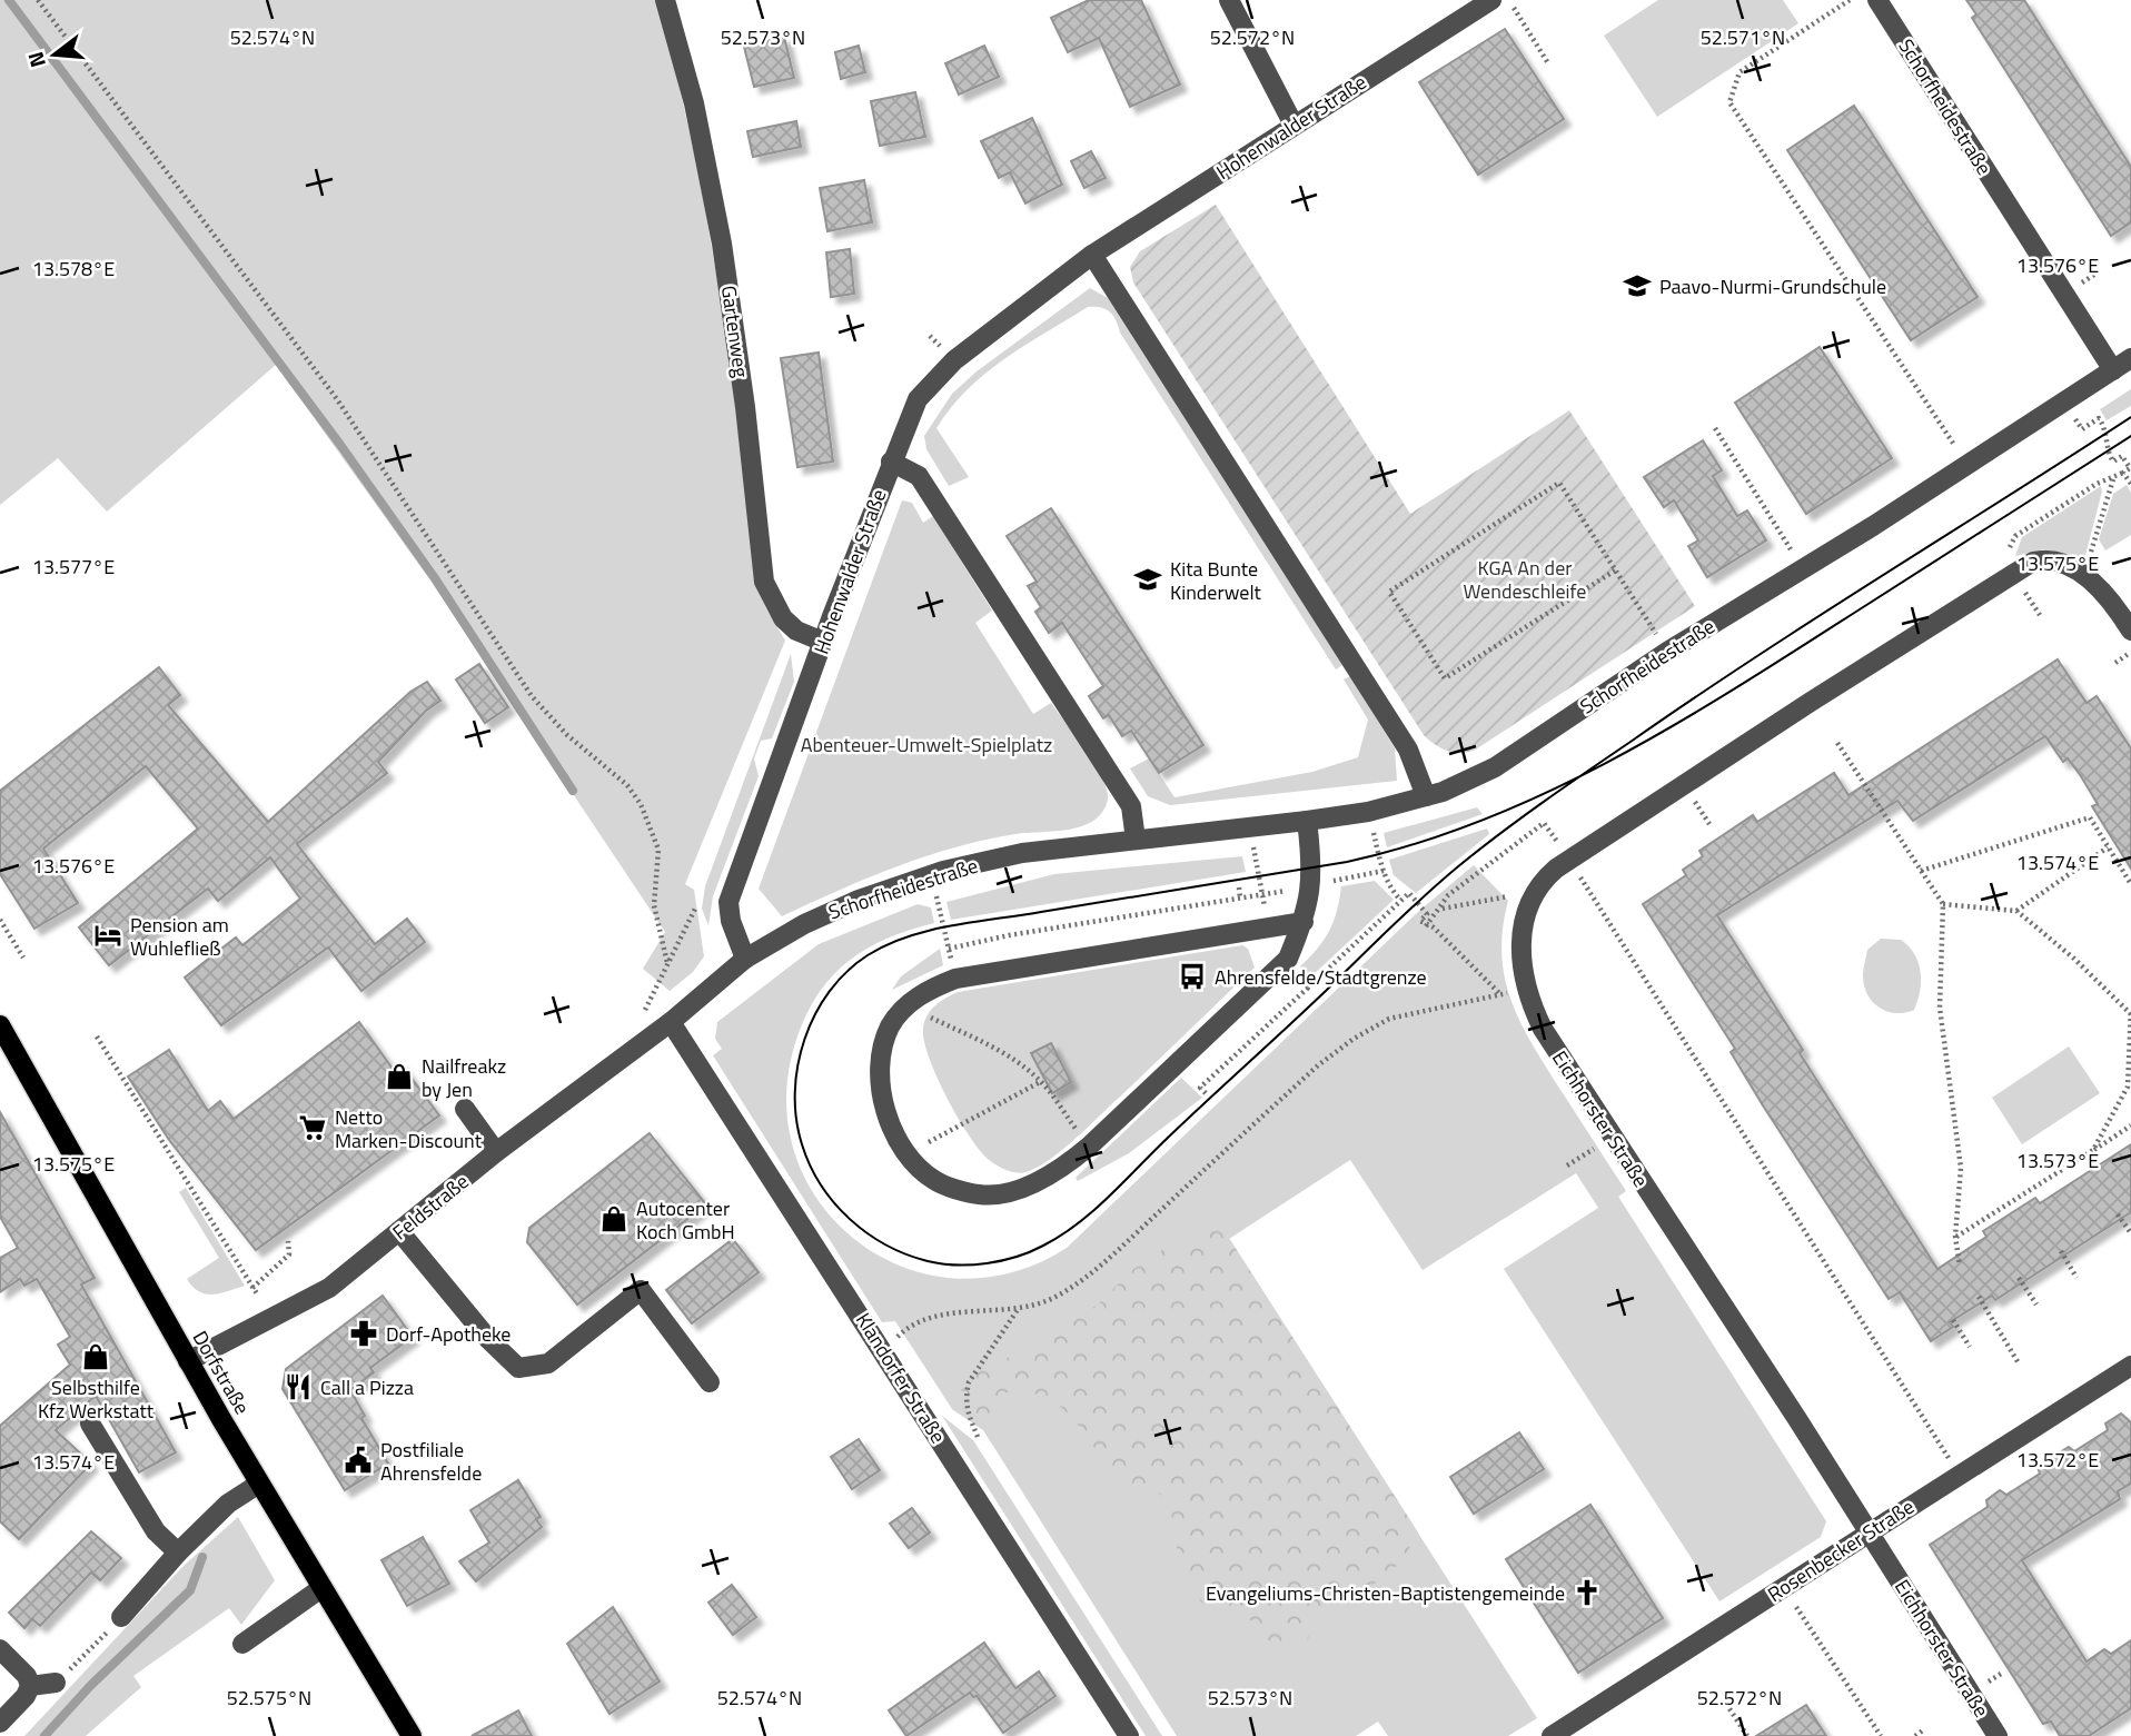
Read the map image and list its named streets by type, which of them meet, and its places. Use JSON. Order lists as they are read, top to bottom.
{
  "streets": {
    "main road": ["Dorfstraße"],
    "street": [
      "Schorfheidestraße",
      "Hohenwalder Straße",
      "Gartenweg",
      "Eichhorster Straße",
      "Feldstraße",
      "Klandorfer Straße",
      "Rosenbecker Straße"
    ]
  },
  "crossings": [
    ["Schorfheidestraße", "Hohenwalder Straße"],
    ["Schorfheidestraße", "Feldstraße"],
    ["Schorfheidestraße", "Klandorfer Straße"],
    ["Hohenwalder Straße", "Gartenweg"],
    ["Eichhorster Straße", "Rosenbecker Straße"],
    ["Feldstraße", "Dorfstraße"],
    ["Feldstraße", "Klandorfer Straße"]
  ],
  "parks": ["KGA An der Wendeschleife", "Abenteuer-Umwelt-Spielplatz"],
  "places": {
    "school or university": ["Paavo-Nurmi-Grundschule", "Kita Bunte Kinderwelt"],
    "hotel": ["Pension am Wuhlefließ"],
    "bus stop": ["Ahrensfelde/Stadtgrenze"],
    "shop": ["Nailfreakz by Jen", "Autocenter Koch GmbH", "Selbsthilfe Kfz Werkstatt"],
    "supermarket": ["Netto Marken-Discount"],
    "pharmacy": ["Dorf-Apotheke"],
    "restaurant": ["Call a Pizza"],
    "public building": ["Postfiliale Ahrensfelde"],
    "church": ["Evangeliums-Christen-Baptistengemeinde"]
  },
  "north": "left",
  "coordinates": [
    "52.574°N",
    "52.573°N",
    "52.572°N",
    "52.571°N",
    "13.576°E",
    "13.578°E",
    "13.575°E",
    "13.577°E",
    "13.574°E",
    "13.573°E",
    "13.572°E",
    "52.575°N"
  ]
}
